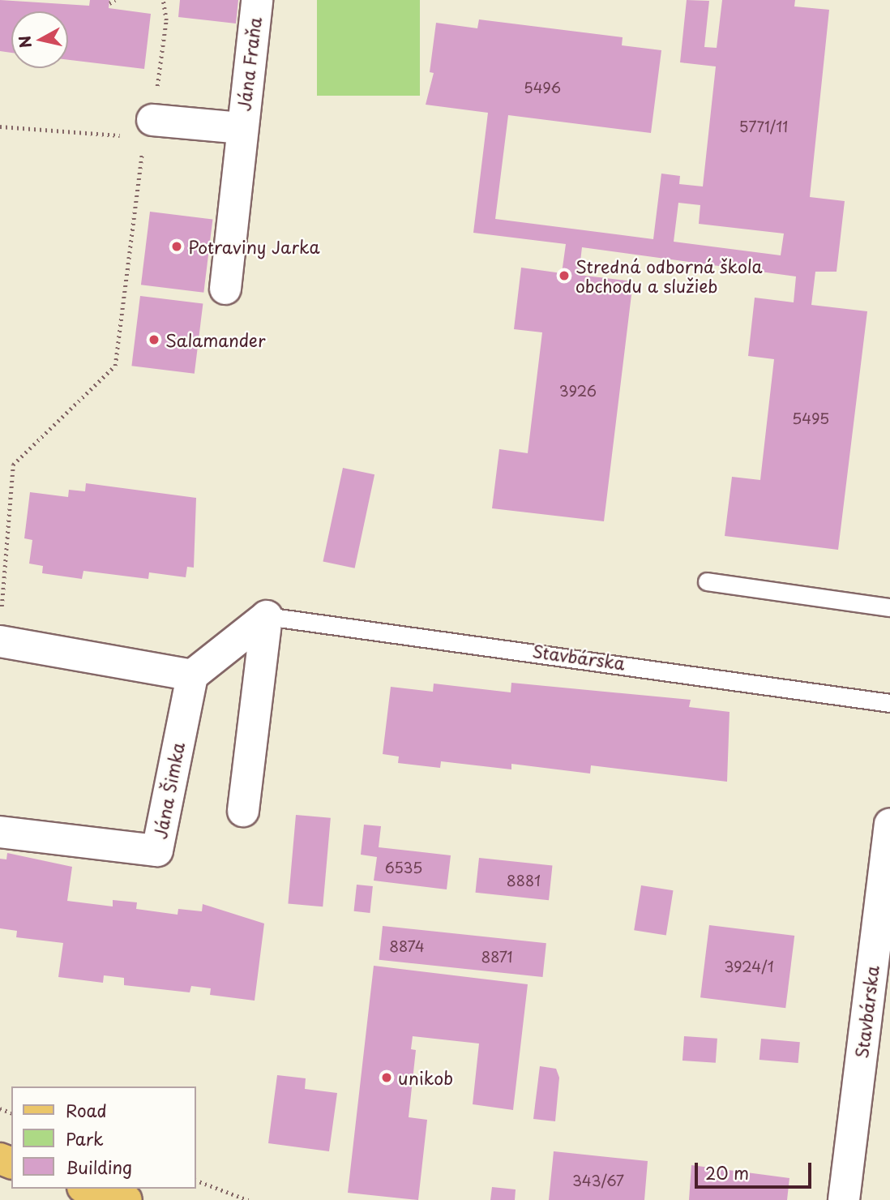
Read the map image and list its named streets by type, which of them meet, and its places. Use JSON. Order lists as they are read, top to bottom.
{
  "streets": {
    "street": ["Jána Fraňa", "Stavbárska", "Jána Šimka"]
  },
  "places": [
    "Potraviny Jarka",
    "Stredná odborná škola obchodu a služieb",
    "Salamander",
    "unikob"
  ],
  "house_numbers": [
    "5496",
    "5771/11",
    "3926",
    "5495",
    "6535",
    "8881",
    "8874",
    "8871",
    "3924/1",
    "343/67"
  ],
  "legend": ["Road", "Park", "Building"],
  "scale_bar": "20 m",
  "north": "left"
}
